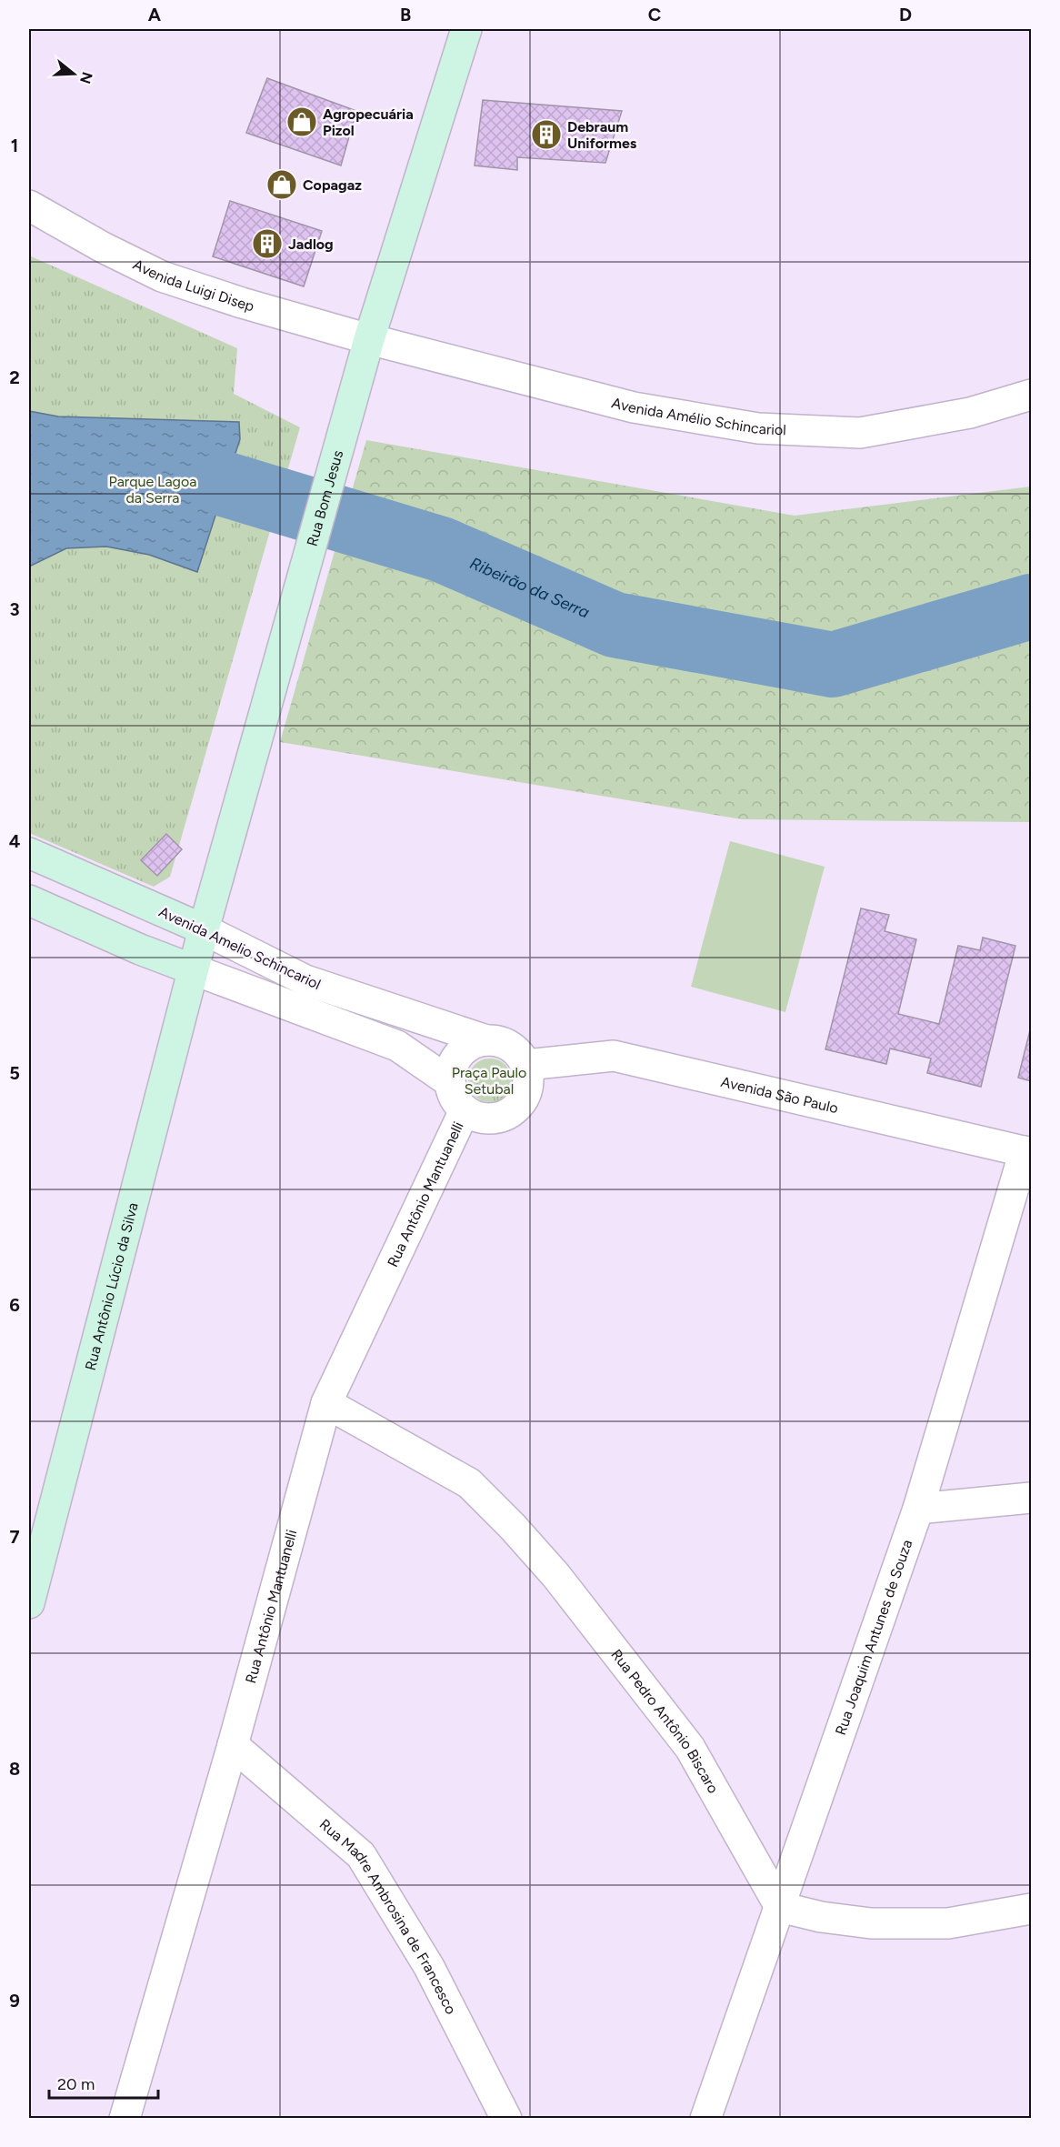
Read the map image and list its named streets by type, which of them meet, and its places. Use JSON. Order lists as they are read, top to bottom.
{
  "streets": {
    "main road": ["Rua Bom Jesus", "Avenida Amelio Schincariol", "Rua Antônio Lúcio da Silva"],
    "street": [
      "Avenida Luigi Disep",
      "Avenida Amélio Schincariol",
      "Avenida São Paulo",
      "Rua Antônio Mantuanelli",
      "Rua Joaquim Antunes de Souza",
      "Rua Pedro Antônio Biscaro",
      "Rua Madre Ambrosina de Francesco"
    ]
  },
  "crossings": [
    ["Avenida Luigi Disep", "Avenida Amélio Schincariol"],
    ["Avenida Luigi Disep", "Rua Bom Jesus"],
    ["Avenida Amélio Schincariol", "Rua Bom Jesus"],
    ["Rua Bom Jesus", "Avenida Amelio Schincariol"],
    ["Rua Bom Jesus", "Rua Antônio Lúcio da Silva"],
    ["Avenida Amelio Schincariol", "Avenida São Paulo"],
    ["Avenida Amelio Schincariol", "Rua Antônio Mantuanelli"],
    ["Avenida Amelio Schincariol", "Rua Antônio Lúcio da Silva"],
    ["Avenida São Paulo", "Rua Antônio Mantuanelli"],
    ["Avenida São Paulo", "Rua Joaquim Antunes de Souza"],
    ["Rua Antônio Mantuanelli", "Rua Pedro Antônio Biscaro"],
    ["Rua Antônio Mantuanelli", "Rua Madre Ambrosina de Francesco"],
    ["Rua Joaquim Antunes de Souza", "Rua Pedro Antônio Biscaro"]
  ],
  "water": ["Ribeirão da Serra"],
  "parks": ["Parque Lagoa da Serra", "Praça Paulo Setubal"],
  "places": {
    "shop": ["Agropecuária Pizol", "Copagaz"],
    "building": ["Debraum Uniformes", "Jadlog"]
  },
  "scale_bar": "20 m",
  "north": "right",
  "grid": {
    "columns": [
      "A",
      "B",
      "C",
      "D"
    ],
    "rows": [
      "1",
      "2",
      "3",
      "4",
      "5",
      "6",
      "7",
      "8",
      "9"
    ]
  }
}
